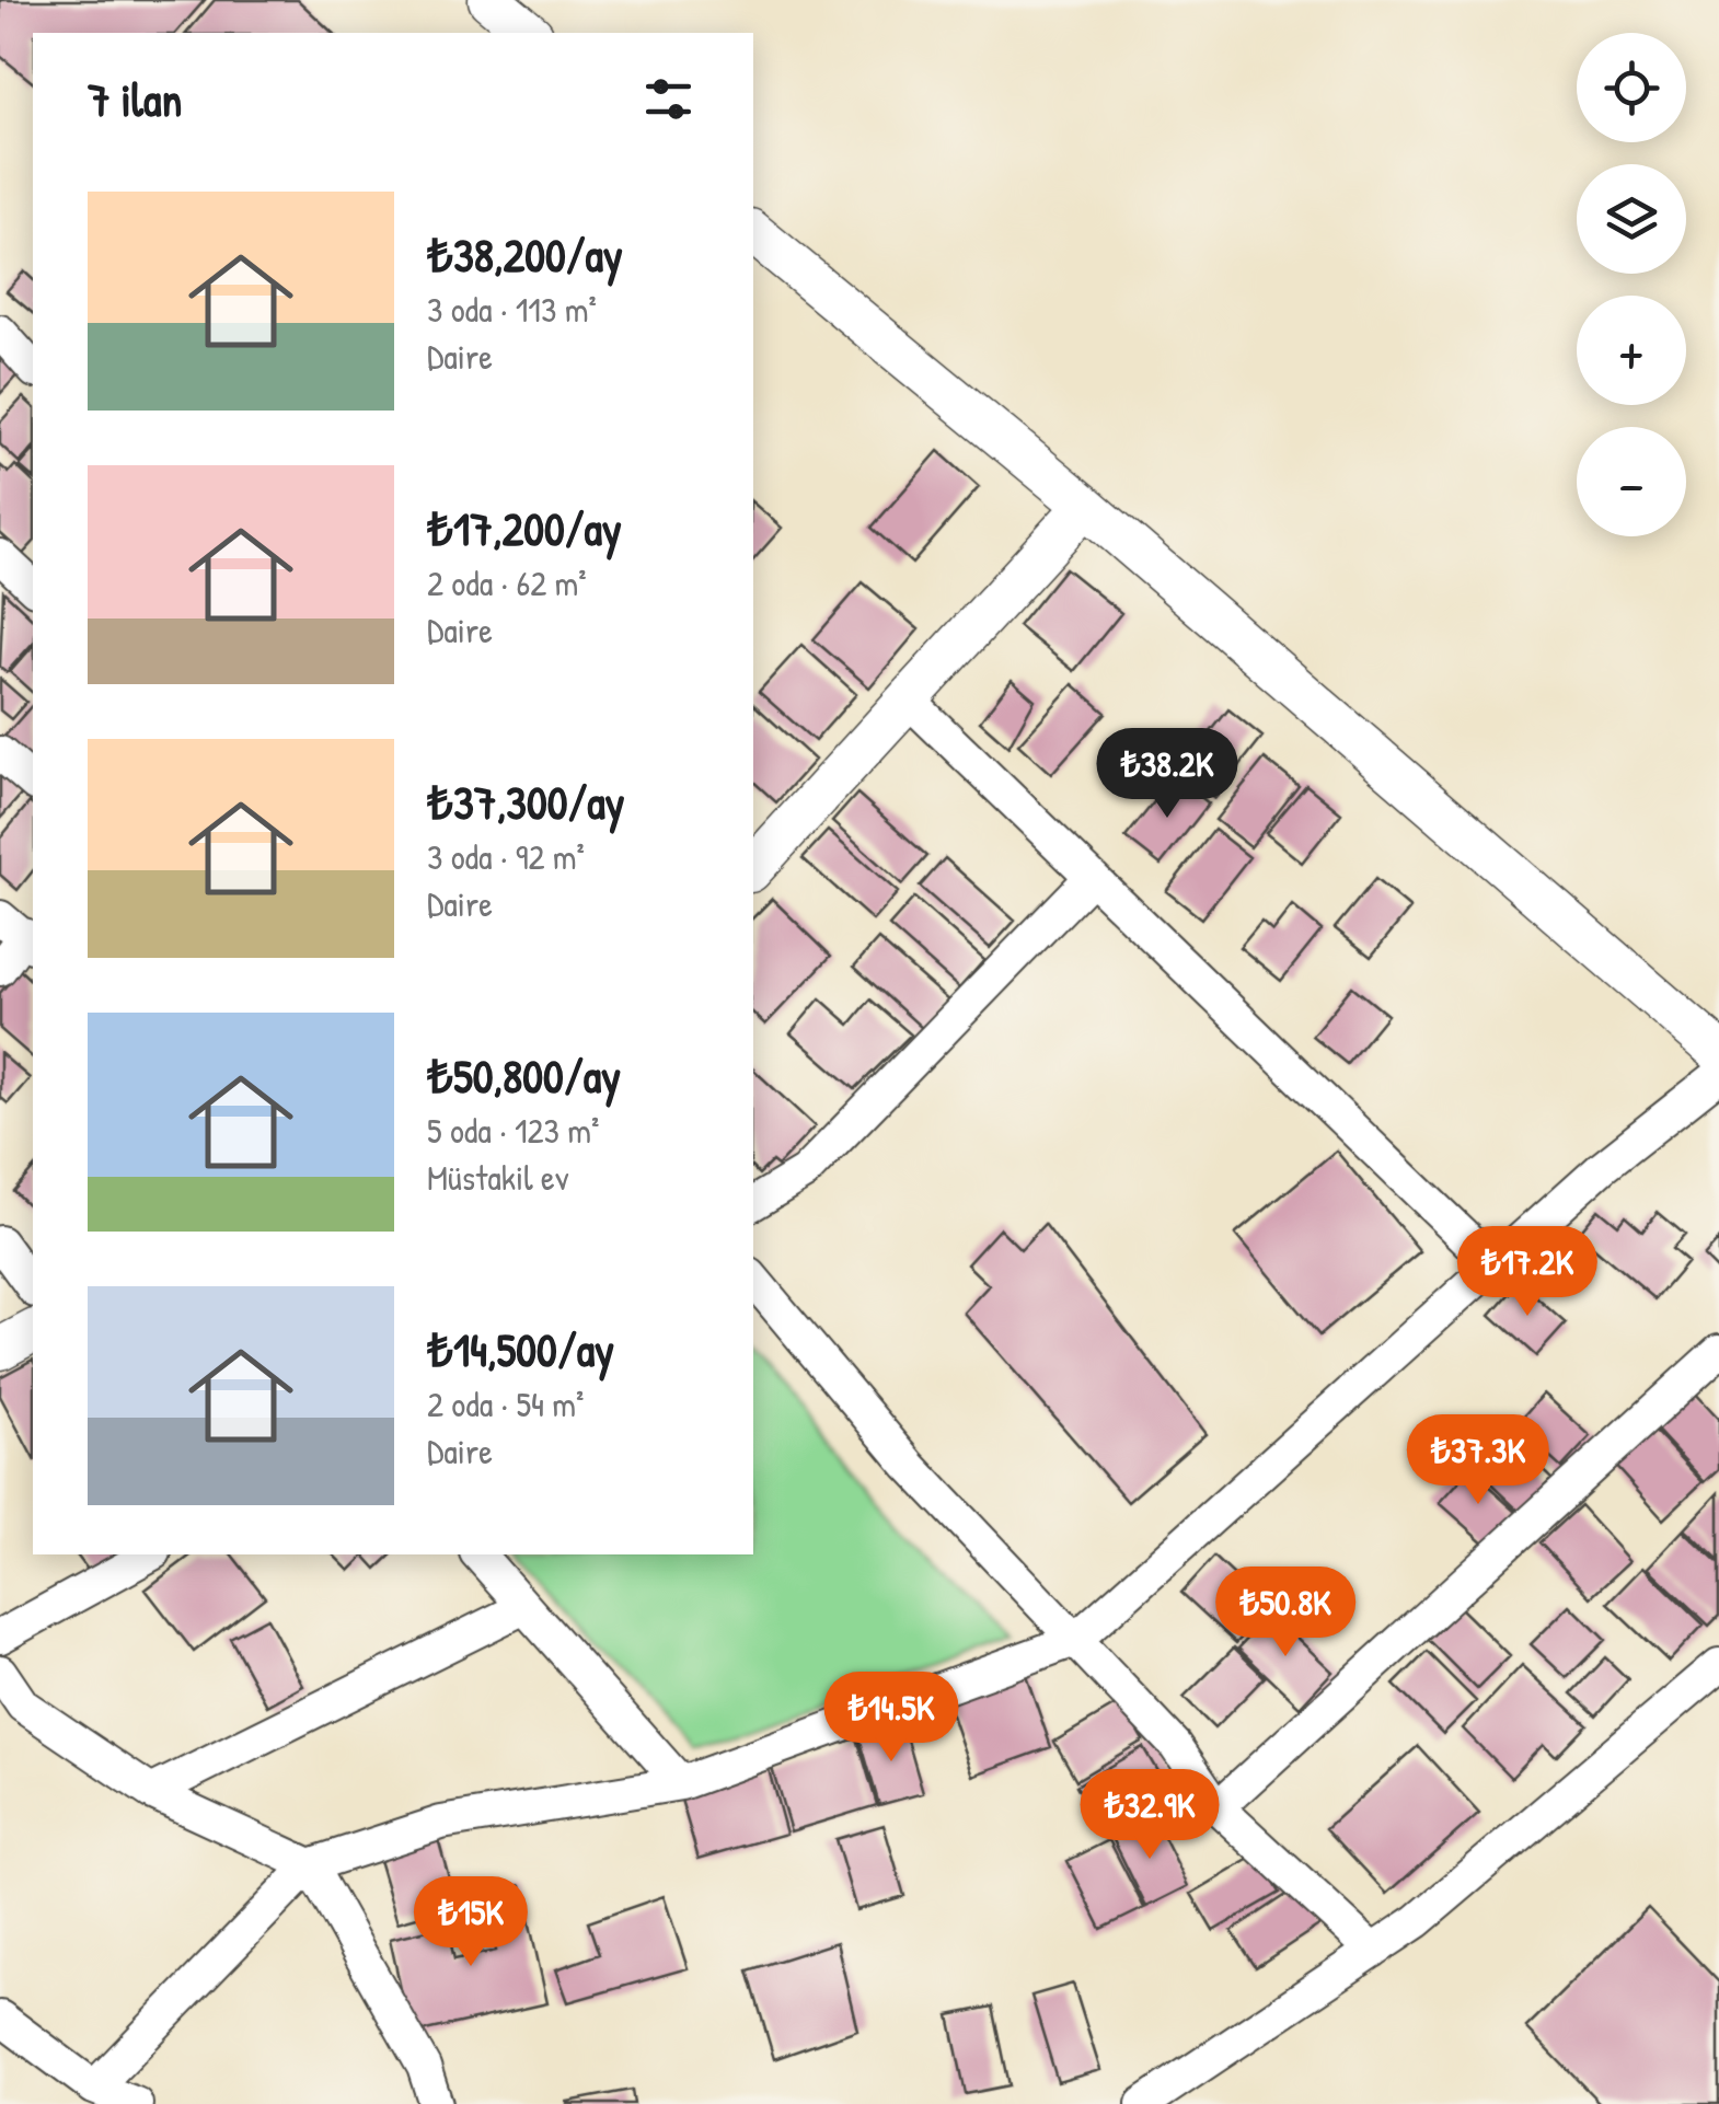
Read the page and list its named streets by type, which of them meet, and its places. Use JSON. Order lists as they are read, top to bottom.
{
  "page": {
    "map_buttons": ["+", "−"],
    "heading": "7 ilan",
    "list": [
      {
        "name": "₺38,200/ay",
        "note": "3 oda · 113 m² · Daire"
      },
      {
        "name": "₺17,200/ay",
        "note": "2 oda · 62 m² · Daire"
      },
      {
        "name": "₺37,300/ay",
        "note": "3 oda · 92 m² · Daire"
      },
      {
        "name": "₺50,800/ay",
        "note": "5 oda · 123 m² · Müstakil ev"
      },
      {
        "name": "₺14,500/ay",
        "note": "2 oda · 54 m² · Daire"
      }
    ],
    "price": [
      "₺38.2K",
      "₺17.2K",
      "₺37.3K",
      "₺50.8K",
      "₺14.5K",
      "₺32.9K",
      "₺15K"
    ]
  }
}
